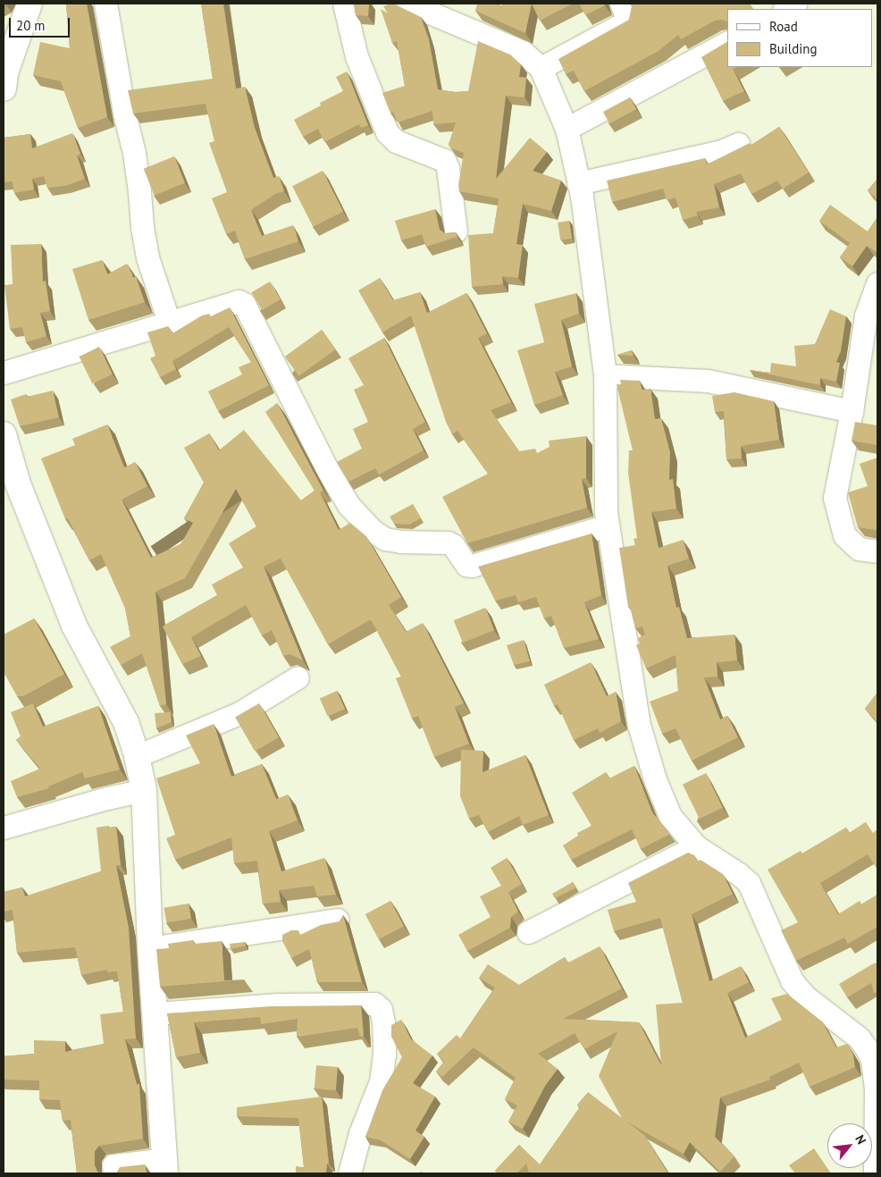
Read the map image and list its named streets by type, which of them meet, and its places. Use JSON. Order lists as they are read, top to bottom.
{
  "legend": ["Road", "Building"],
  "scale_bar": "20 m",
  "north": "top right"
}
